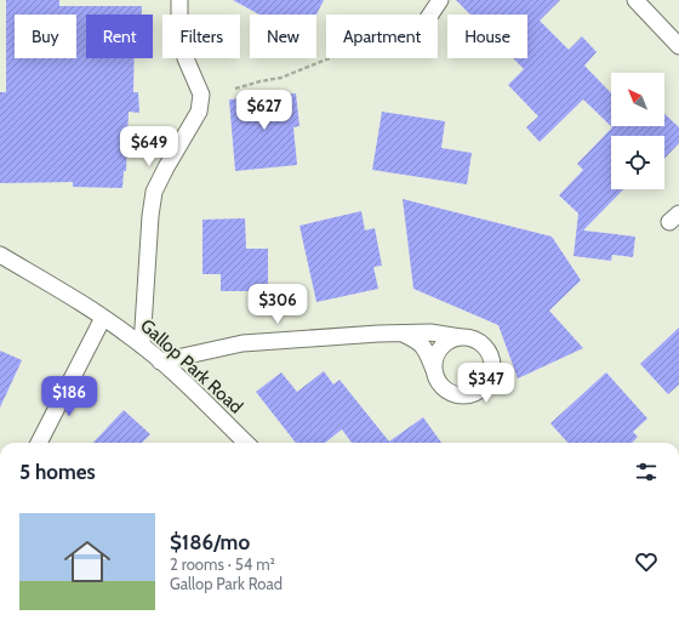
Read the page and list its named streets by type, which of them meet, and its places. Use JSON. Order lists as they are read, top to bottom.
{
  "streets": {
    "street": ["Gallop Park Road"]
  },
  "north": "top left",
  "page": {
    "chip": [
      "Buy",
      "Rent",
      "Filters",
      "New",
      "Apartment",
      "House"
    ],
    "price": [
      "$627",
      "$649",
      "$306",
      "$347",
      "$186"
    ],
    "heading": "5 homes",
    "list": [
      {
        "name": "$186/mo",
        "note": "2 rooms · 54 m² · Gallop Park Road"
      }
    ]
  }
}
